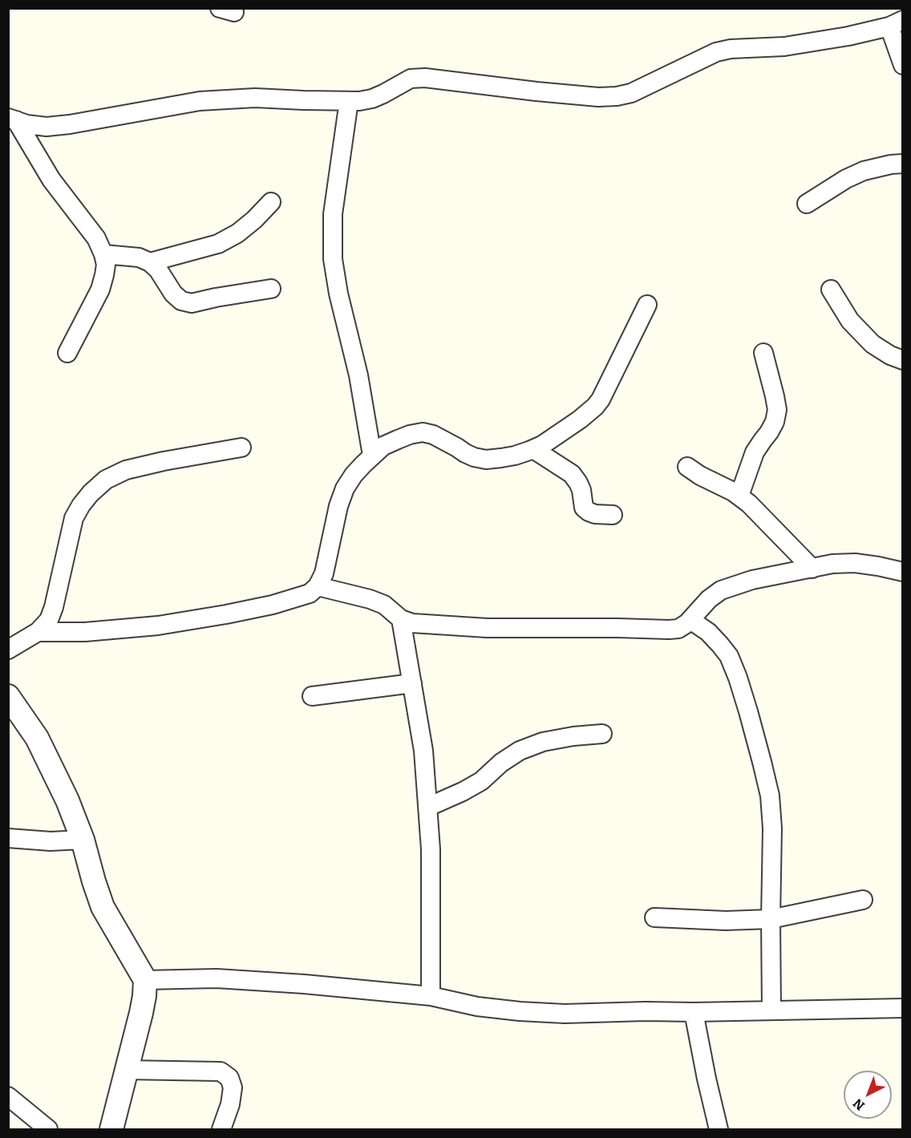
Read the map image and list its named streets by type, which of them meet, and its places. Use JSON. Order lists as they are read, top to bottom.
{
  "north": "bottom left"
}
